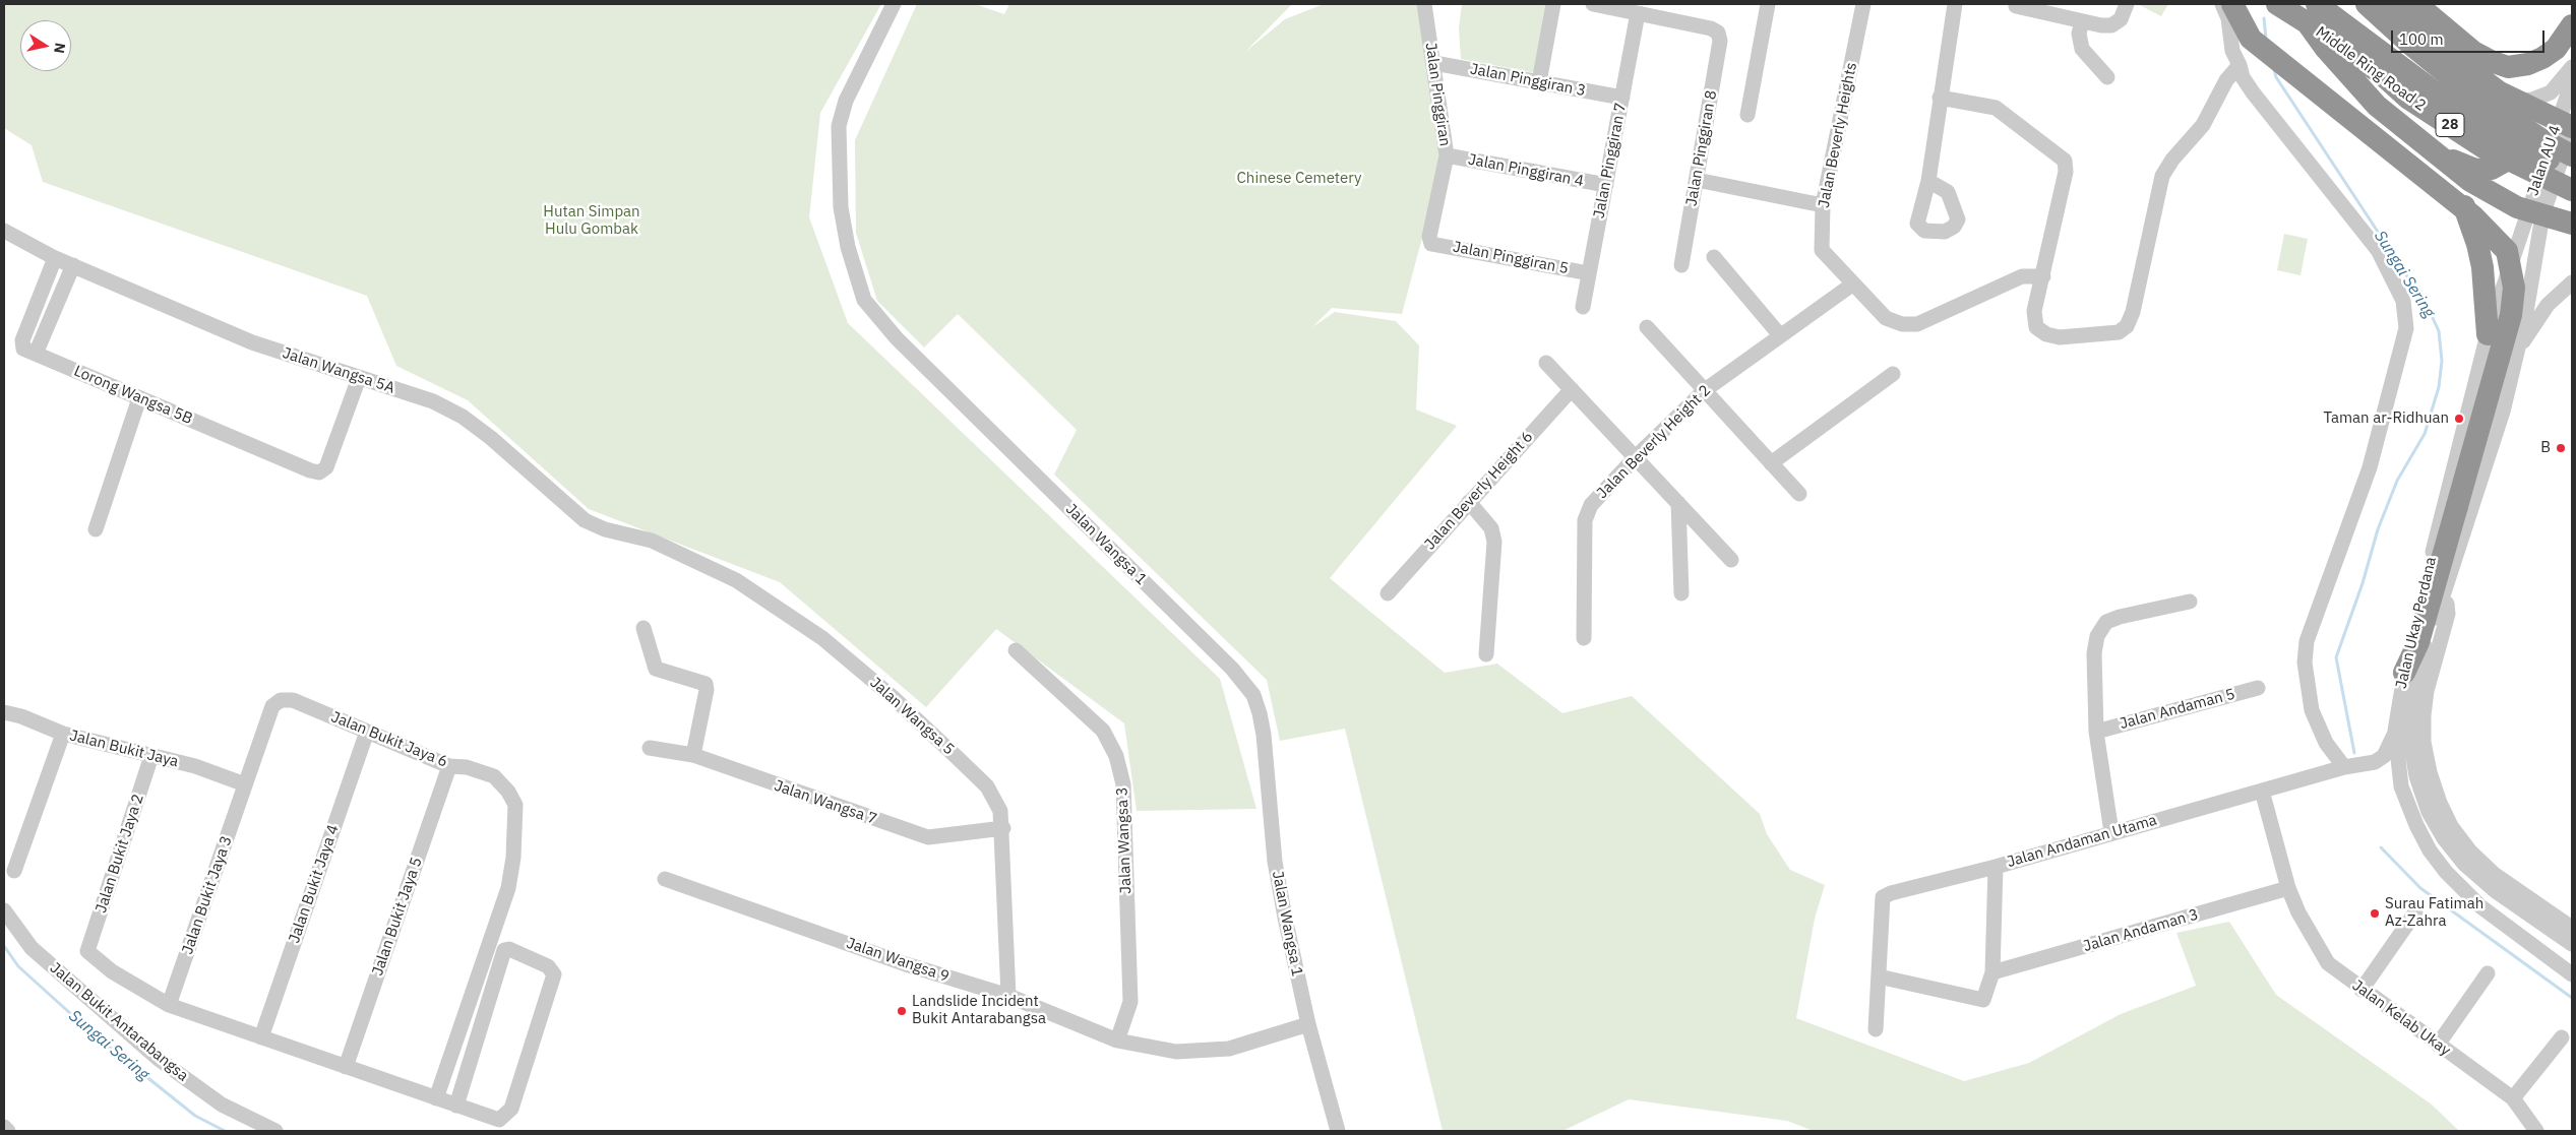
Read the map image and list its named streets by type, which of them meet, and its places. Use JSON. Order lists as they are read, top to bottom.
{
  "streets": {
    "highway": ["Middle Ring Road 2", "28"],
    "street": [
      "Jalan Pinggiran 3",
      "Jalan Pinggiran",
      "Jalan Beverly Heights",
      "Jalan Pinggiran 8",
      "Jalan Pinggiran 7",
      "Jalan AU 4",
      "Jalan Pinggiran 4",
      "Jalan Pinggiran 5",
      "Jalan Wangsa 5A",
      "Lorong Wangsa 5B",
      "Jalan Beverly Height 2",
      "Jalan Beverly Height 6",
      "Jalan Wangsa 1",
      "Jalan Ukay Perdana",
      "Jalan Andaman 5",
      "Jalan Wangsa 5",
      "Jalan Bukit Jaya 6",
      "Jalan Bukit Jaya",
      "Jalan Wangsa 7",
      "Jalan Wangsa 3",
      "Jalan Andaman Utama",
      "Jalan Bukit Jaya 2",
      "Jalan Bukit Jaya 4",
      "Jalan Bukit Jaya 3",
      "Jalan Bukit Jaya 5",
      "Jalan Andaman 3",
      "Jalan Wangsa 9",
      "Jalan Kelab Ukay",
      "Jalan Bukit Antarabangsa"
    ]
  },
  "crossings": [
    ["Jalan Pinggiran 3", "Jalan Pinggiran"],
    ["Jalan Pinggiran 3", "Jalan Pinggiran 7"],
    ["Jalan Pinggiran", "Jalan Pinggiran 4"],
    ["Jalan Pinggiran", "Jalan Pinggiran 5"],
    ["Jalan Beverly Heights", "Jalan Beverly Height 2"],
    ["Jalan Pinggiran 8", "Jalan Pinggiran 7"],
    ["Jalan Pinggiran 7", "Jalan Pinggiran 4"],
    ["Jalan Pinggiran 7", "Jalan Pinggiran 5"],
    ["Jalan AU 4", "Jalan Ukay Perdana"],
    ["Jalan Wangsa 5A", "Lorong Wangsa 5B"],
    ["Jalan Wangsa 5A", "Jalan Wangsa 5"],
    ["Jalan Wangsa 1", "Jalan Wangsa 9"],
    ["Jalan Wangsa 5", "Jalan Wangsa 7"],
    ["Jalan Wangsa 5", "Jalan Wangsa 9"],
    ["Jalan Bukit Jaya 6", "Jalan Bukit Jaya"],
    ["Jalan Bukit Jaya 6", "Jalan Bukit Jaya 4"],
    ["Jalan Bukit Jaya 6", "Jalan Bukit Jaya 3"],
    ["Jalan Bukit Jaya 6", "Jalan Bukit Jaya 5"],
    ["Jalan Bukit Jaya", "Jalan Bukit Jaya 2"],
    ["Jalan Bukit Jaya", "Jalan Bukit Jaya 3"],
    ["Jalan Wangsa 3", "Jalan Wangsa 9"],
    ["Jalan Andaman Utama", "Jalan Andaman 3"],
    ["Jalan Andaman Utama", "Jalan Kelab Ukay"],
    ["Jalan Bukit Jaya 2", "Jalan Bukit Jaya 3"],
    ["Jalan Andaman 3", "Jalan Kelab Ukay"]
  ],
  "water": ["Sungai Sering"],
  "parks": ["Chinese Cemetery", "Hutan Simpan Hulu Gombak"],
  "places": [
    "Taman ar-Ridhuan",
    "B",
    "Surau Fatimah Az-Zahra",
    "Landslide Incident Bukit Antarabangsa"
  ],
  "scale_bar": "100 m",
  "north": "right"
}
